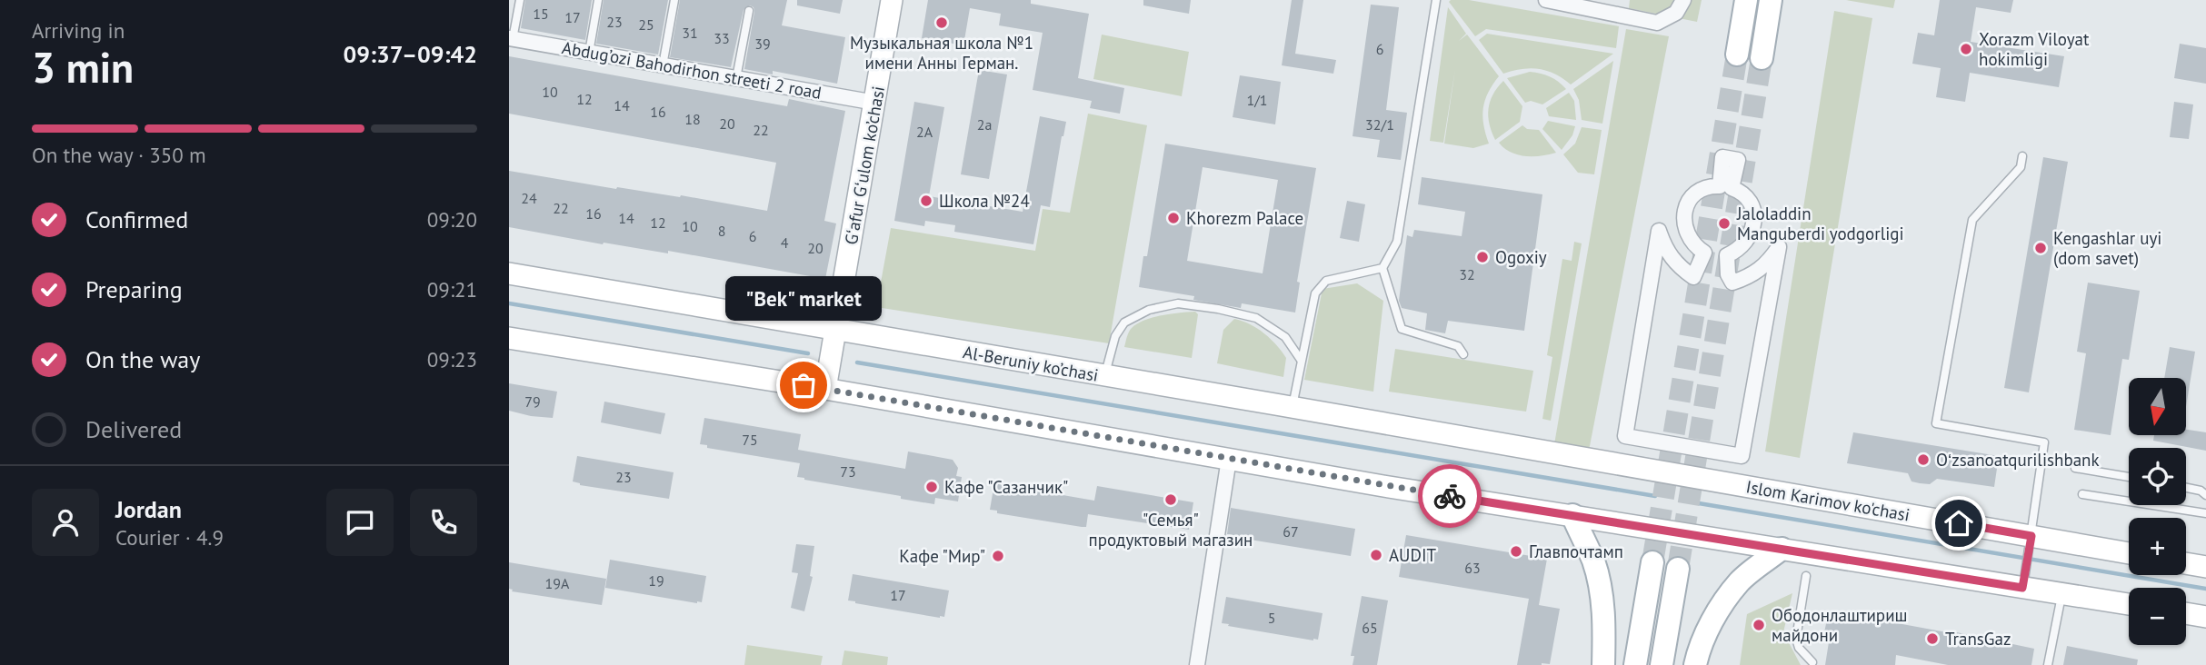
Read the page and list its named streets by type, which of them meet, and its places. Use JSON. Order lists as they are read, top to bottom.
{
  "streets": {
    "main road": ["Gʻafur Gʻulom ko’chasi", "Al-Beruniy ko’chasi", "Islom Karimov ko'chasi"],
    "street": ["Abdug’ozi Bahodirhon streeti 2 road"]
  },
  "crossings": [
    ["Abdug’ozi Bahodirhon streeti 2 road", "Gʻafur Gʻulom ko’chasi"],
    ["Gʻafur Gʻulom ko’chasi", "Al-Beruniy ko’chasi"],
    ["Al-Beruniy ko’chasi", "Islom Karimov ko'chasi"]
  ],
  "places": [
    "Музыкальная школа №1 имени Анны Герман.",
    "Xorazm Viloyat hokimligi",
    "Школа №24",
    "Khorezm Palace",
    "Jaloladdin Manguberdi yodgorligi",
    "Kengashlar uyi (dom savet)",
    "Ogoxiy",
    "\"Bek\" market",
    "Oʻzsanoatqurilishbank",
    "Кафе \"Сазанчик\"",
    "\"Семья\" продуктовый магазин",
    "Главпочтамп",
    "AUDIT",
    "Кафе \"Мир\"",
    "Ободонлаштириш майдони",
    "TransGaz"
  ],
  "house_numbers": [
    "15",
    "17",
    "23",
    "25",
    "31",
    "33",
    "39",
    "6",
    "10",
    "12",
    "1/1",
    "14",
    "16",
    "18",
    "20",
    "2a",
    "32/1",
    "22",
    "2A",
    "24",
    "22",
    "16",
    "14",
    "12",
    "10",
    "8",
    "6",
    "4",
    "20",
    "32",
    "79",
    "75",
    "73",
    "23",
    "67",
    "63",
    "19",
    "19A",
    "17",
    "5",
    "65"
  ],
  "north": "bottom",
  "page": {
    "heading": ["3 min", "Arriving in", "09:37–09:42"],
    "panel": ["Jordan", "Courier · 4.9"],
    "bar": "On the way · 350 m",
    "list": [
      ["Confirmed", "09:20"],
      ["Preparing", "09:21"],
      ["On the way", "09:23"],
      "Delivered"
    ],
    "bubble": "\"Bek\" market",
    "map_buttons": ["+", "−"]
  }
}
